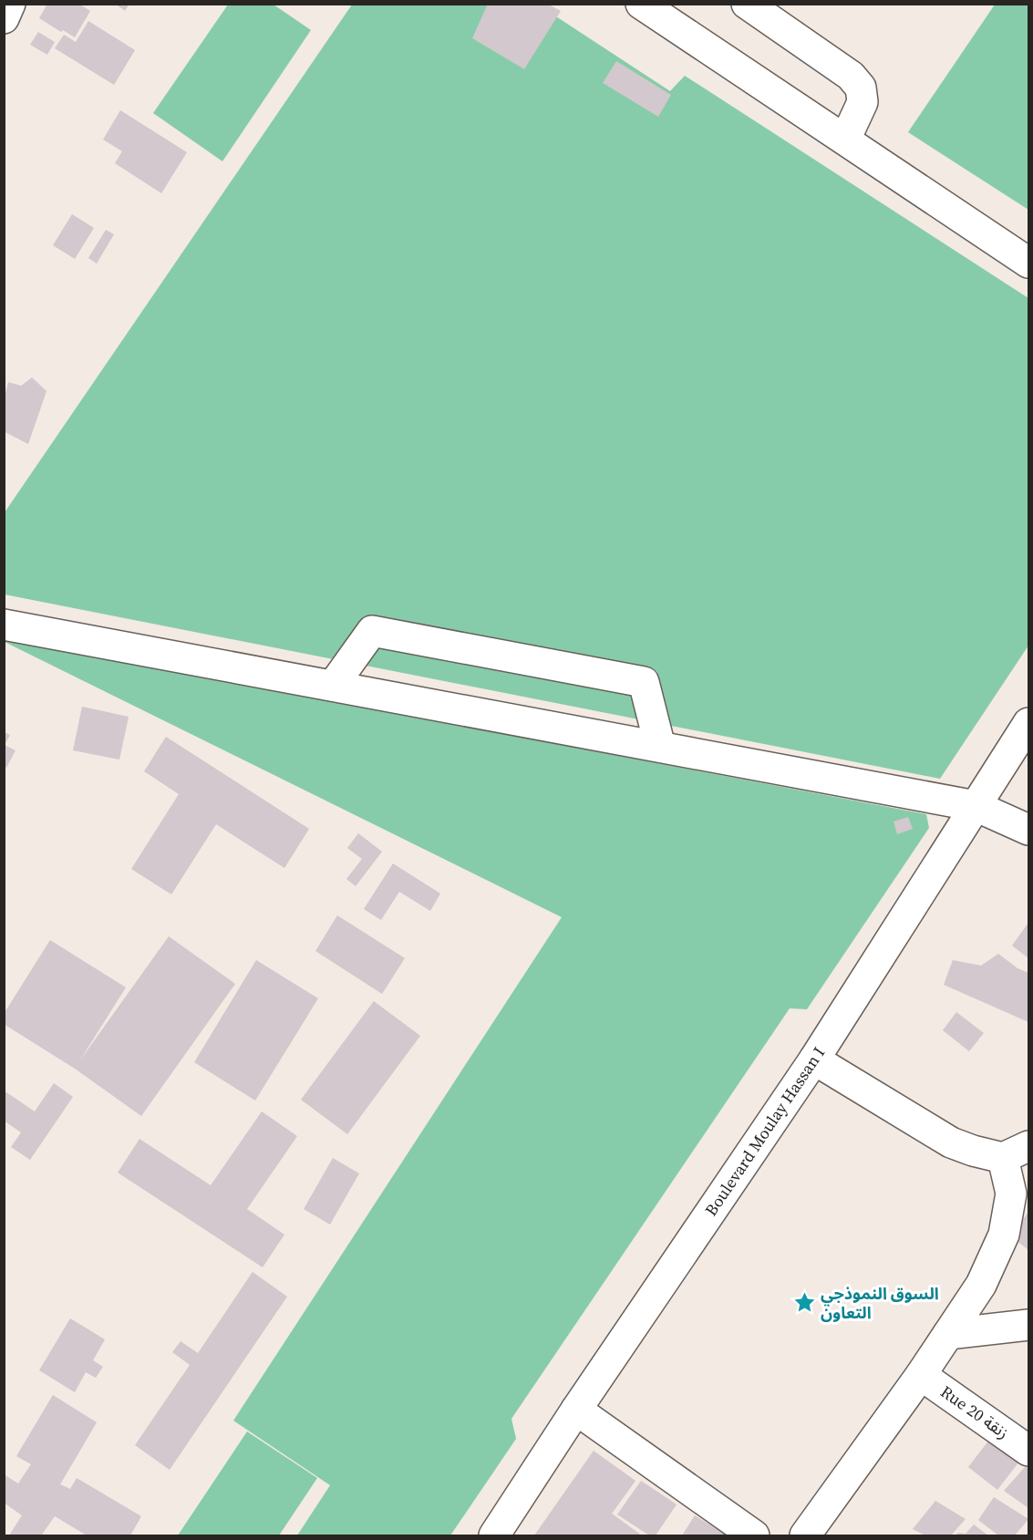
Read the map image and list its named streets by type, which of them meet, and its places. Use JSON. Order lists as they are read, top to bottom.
{
  "streets": {
    "street": ["Boulevard Moulay Hassan I", "Rue 20 زنقة"]
  },
  "places": {
    "place": ["السوق النموذجي التعاون"]
  }
}
